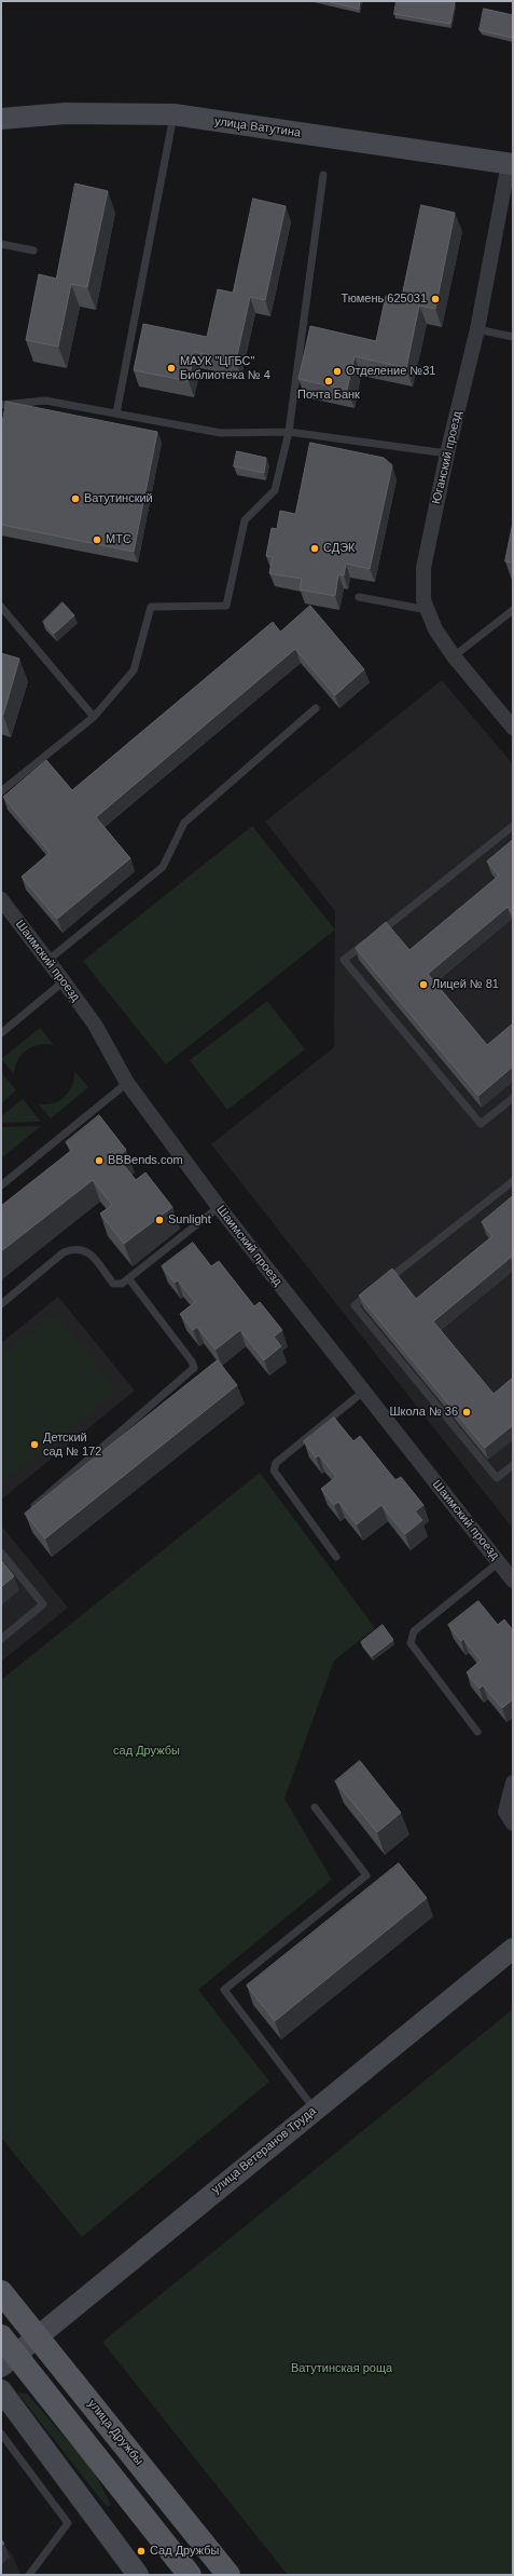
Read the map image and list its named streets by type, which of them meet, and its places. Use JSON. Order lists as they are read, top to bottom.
{
  "streets": {
    "main road": ["улица Ватутина", "улица Ветеранов Труда", "улица Дружбы"],
    "street": ["Юганский проезд", "Шаимский проезд"]
  },
  "crossings": [
    ["улица Ватутина", "Юганский проезд"],
    ["улица Ветеранов Труда", "улица Дружбы"]
  ],
  "parks": ["сад Дружбы", "Ватутинская роща"],
  "places": [
    "Тюмень 625031",
    "МАУК \"ЦГБС\" Библиотека № 4",
    "Отделение №31",
    "Почта Банк",
    "Ватутинский",
    "МТС",
    "СДЭК",
    "Лицей № 81",
    "BBBends.com",
    "Sunlight",
    "Школа № 36",
    "Детский сад № 172",
    "Сад Дружбы"
  ]
}
